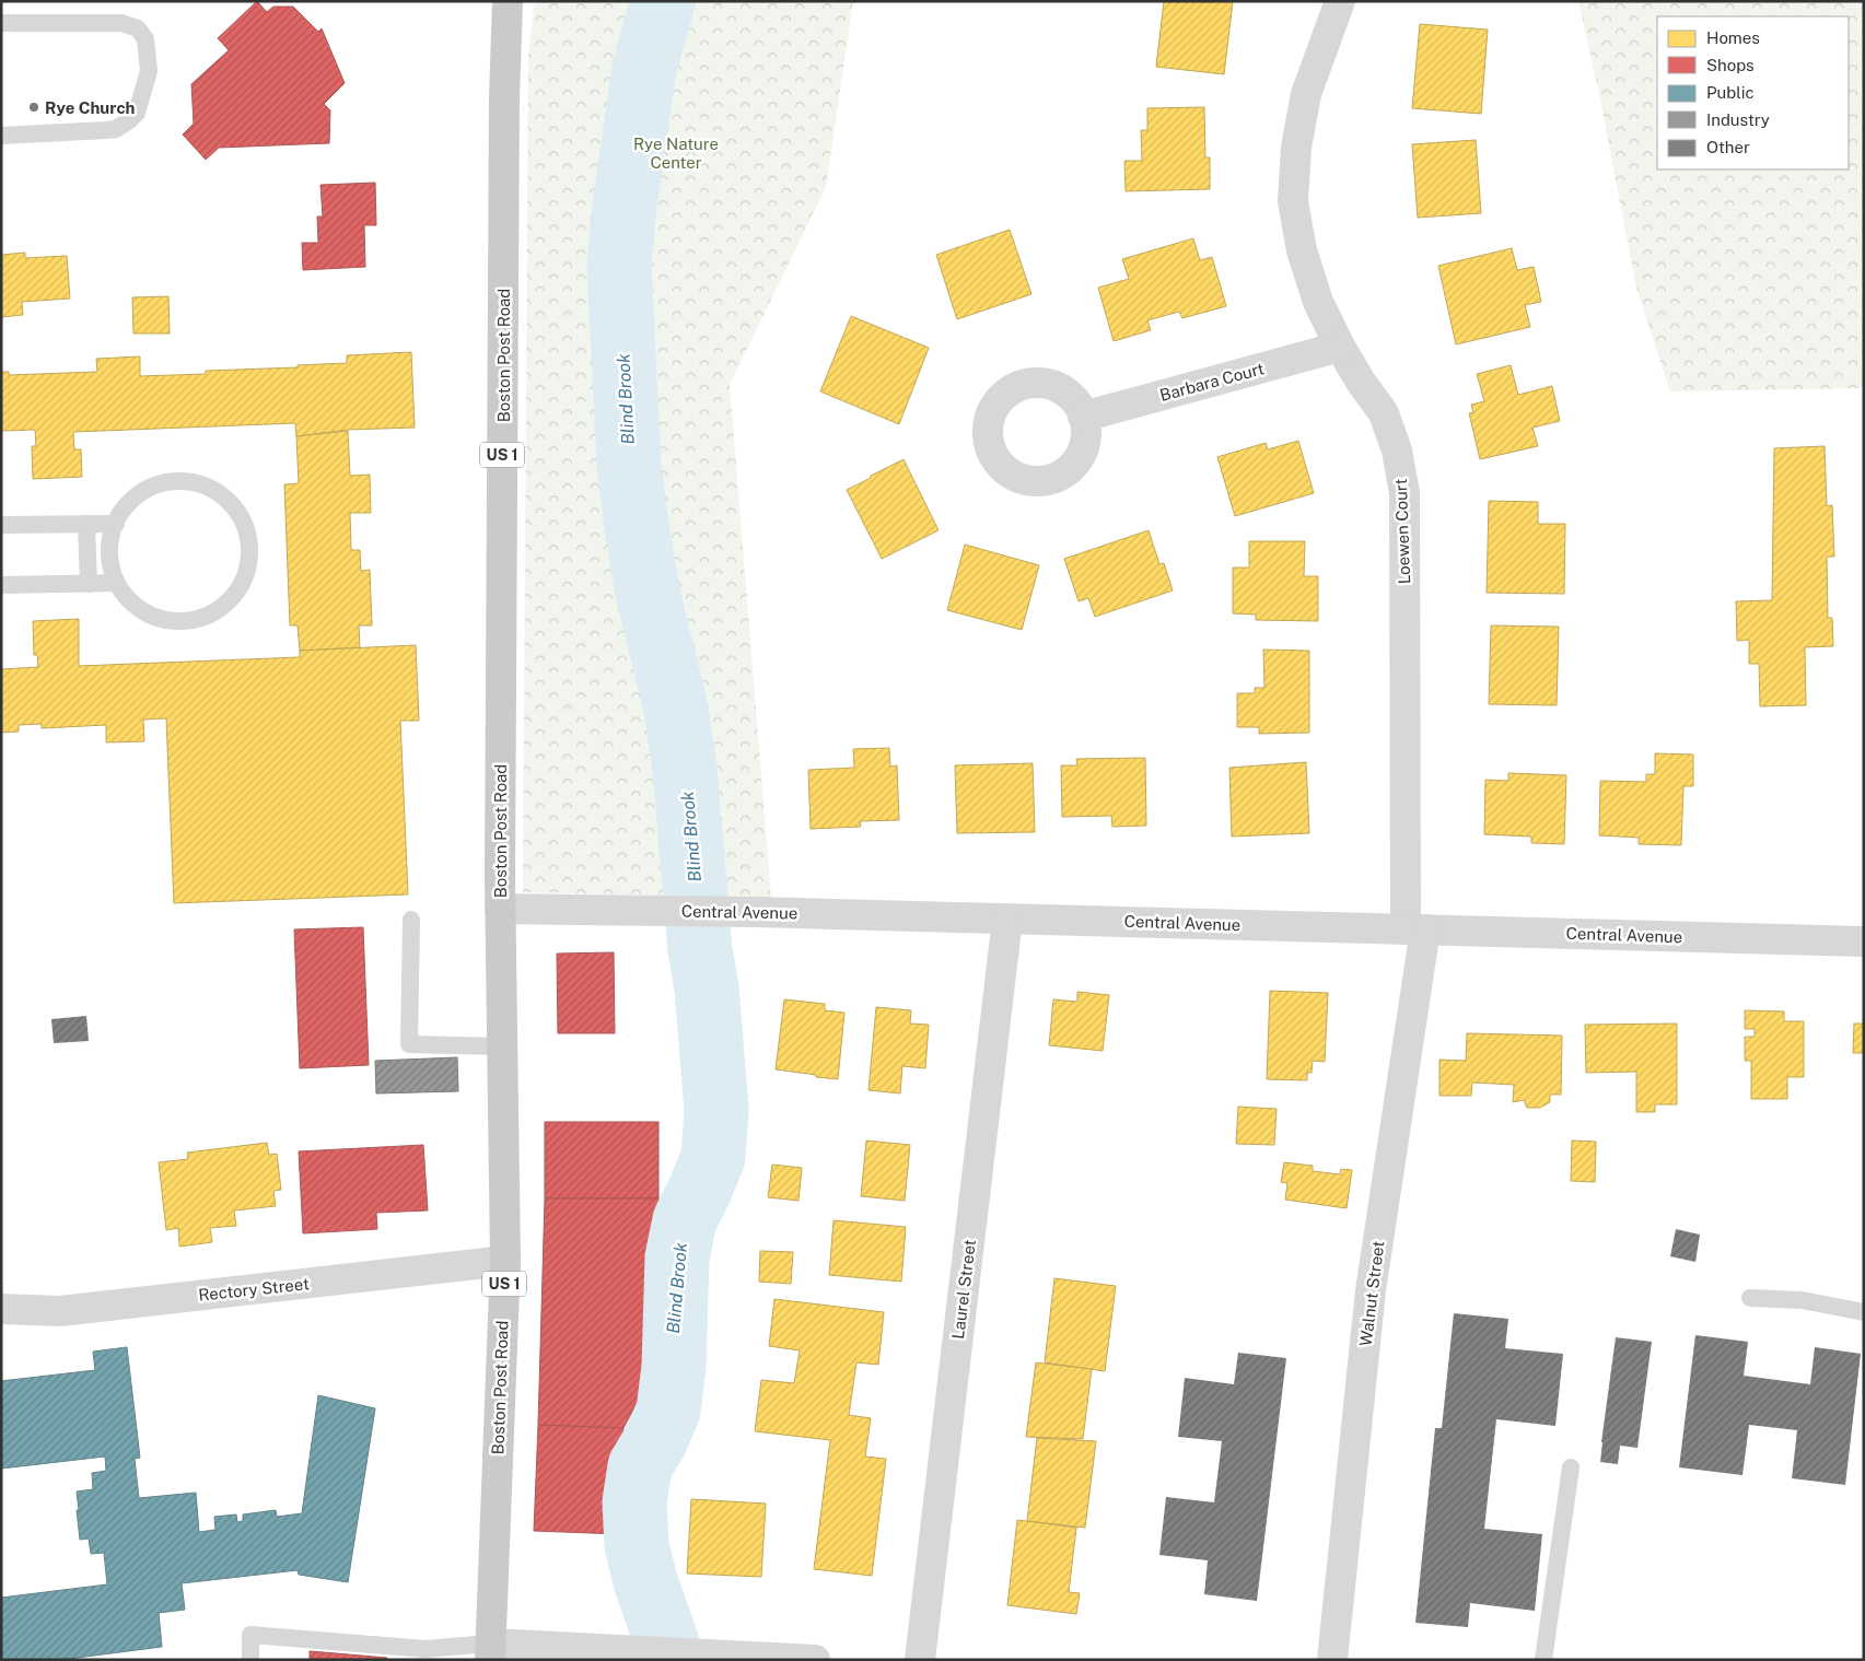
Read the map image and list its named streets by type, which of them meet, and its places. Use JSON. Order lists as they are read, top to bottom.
{
  "streets": {
    "main road": ["Boston Post Road", "US 1"],
    "street": [
      "Barbara Court",
      "Loewen Court",
      "Central Avenue",
      "Rectory Street",
      "Laurel Street",
      "Walnut Street"
    ]
  },
  "crossings": [
    ["Boston Post Road", "Central Avenue"],
    ["Boston Post Road", "Rectory Street"],
    ["Barbara Court", "Loewen Court"],
    ["Loewen Court", "Central Avenue"],
    ["Loewen Court", "Walnut Street"],
    ["Central Avenue", "Laurel Street"],
    ["Central Avenue", "Walnut Street"]
  ],
  "water": ["Blind Brook"],
  "parks": ["Rye Nature Center"],
  "places": ["Rye Church"],
  "legend": [
    "Homes",
    "Shops",
    "Public",
    "Industry",
    "Other"
  ]
}
